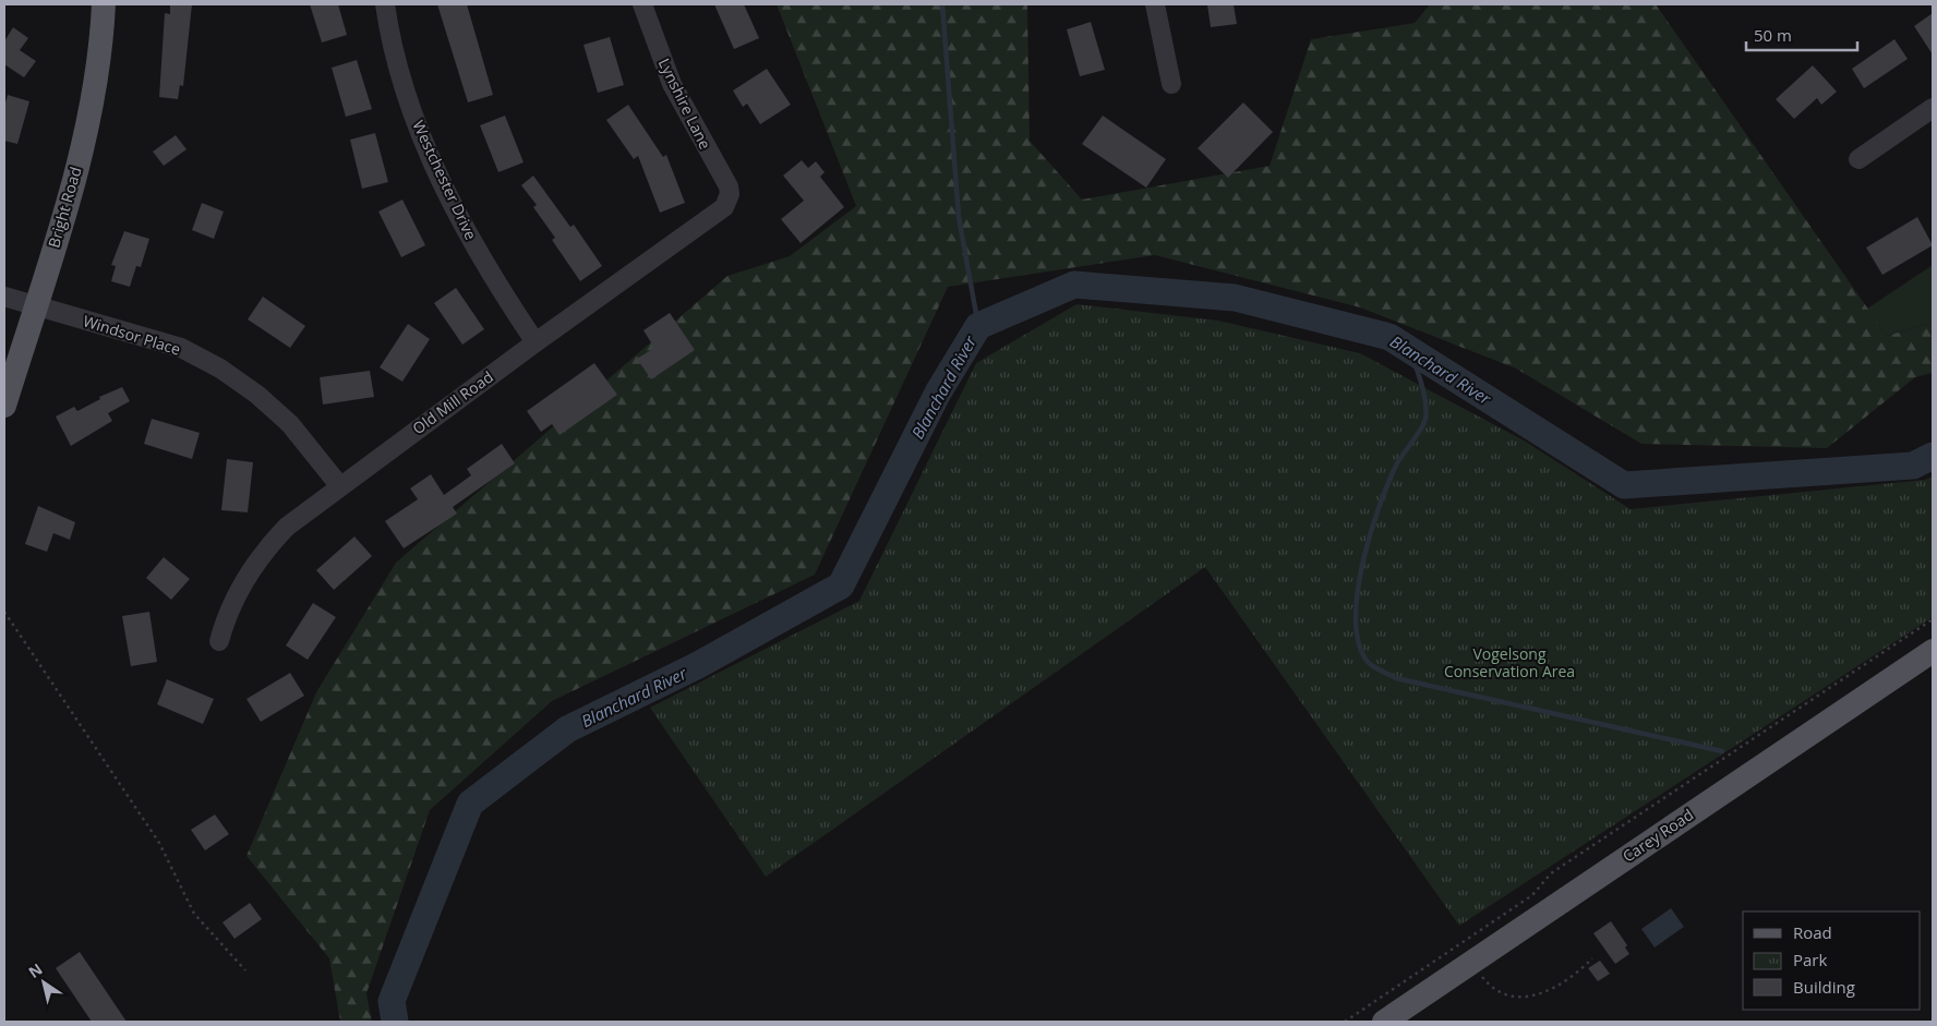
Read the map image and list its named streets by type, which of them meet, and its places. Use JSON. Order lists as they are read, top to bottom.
{
  "streets": {
    "main road": ["Bright Road", "Carey Road"],
    "street": [
      "Lynshire Lane",
      "Westchester Drive",
      "Windsor Place",
      "Old Mill Road"
    ]
  },
  "crossings": [
    ["Lynshire Lane", "Old Mill Road"],
    ["Westchester Drive", "Old Mill Road"],
    ["Bright Road", "Windsor Place"],
    ["Windsor Place", "Old Mill Road"]
  ],
  "water": ["Blanchard River"],
  "parks": ["Vogelsong Conservation Area"],
  "legend": ["Road", "Park", "Building"],
  "scale_bar": "50 m",
  "north": "top left"
}
